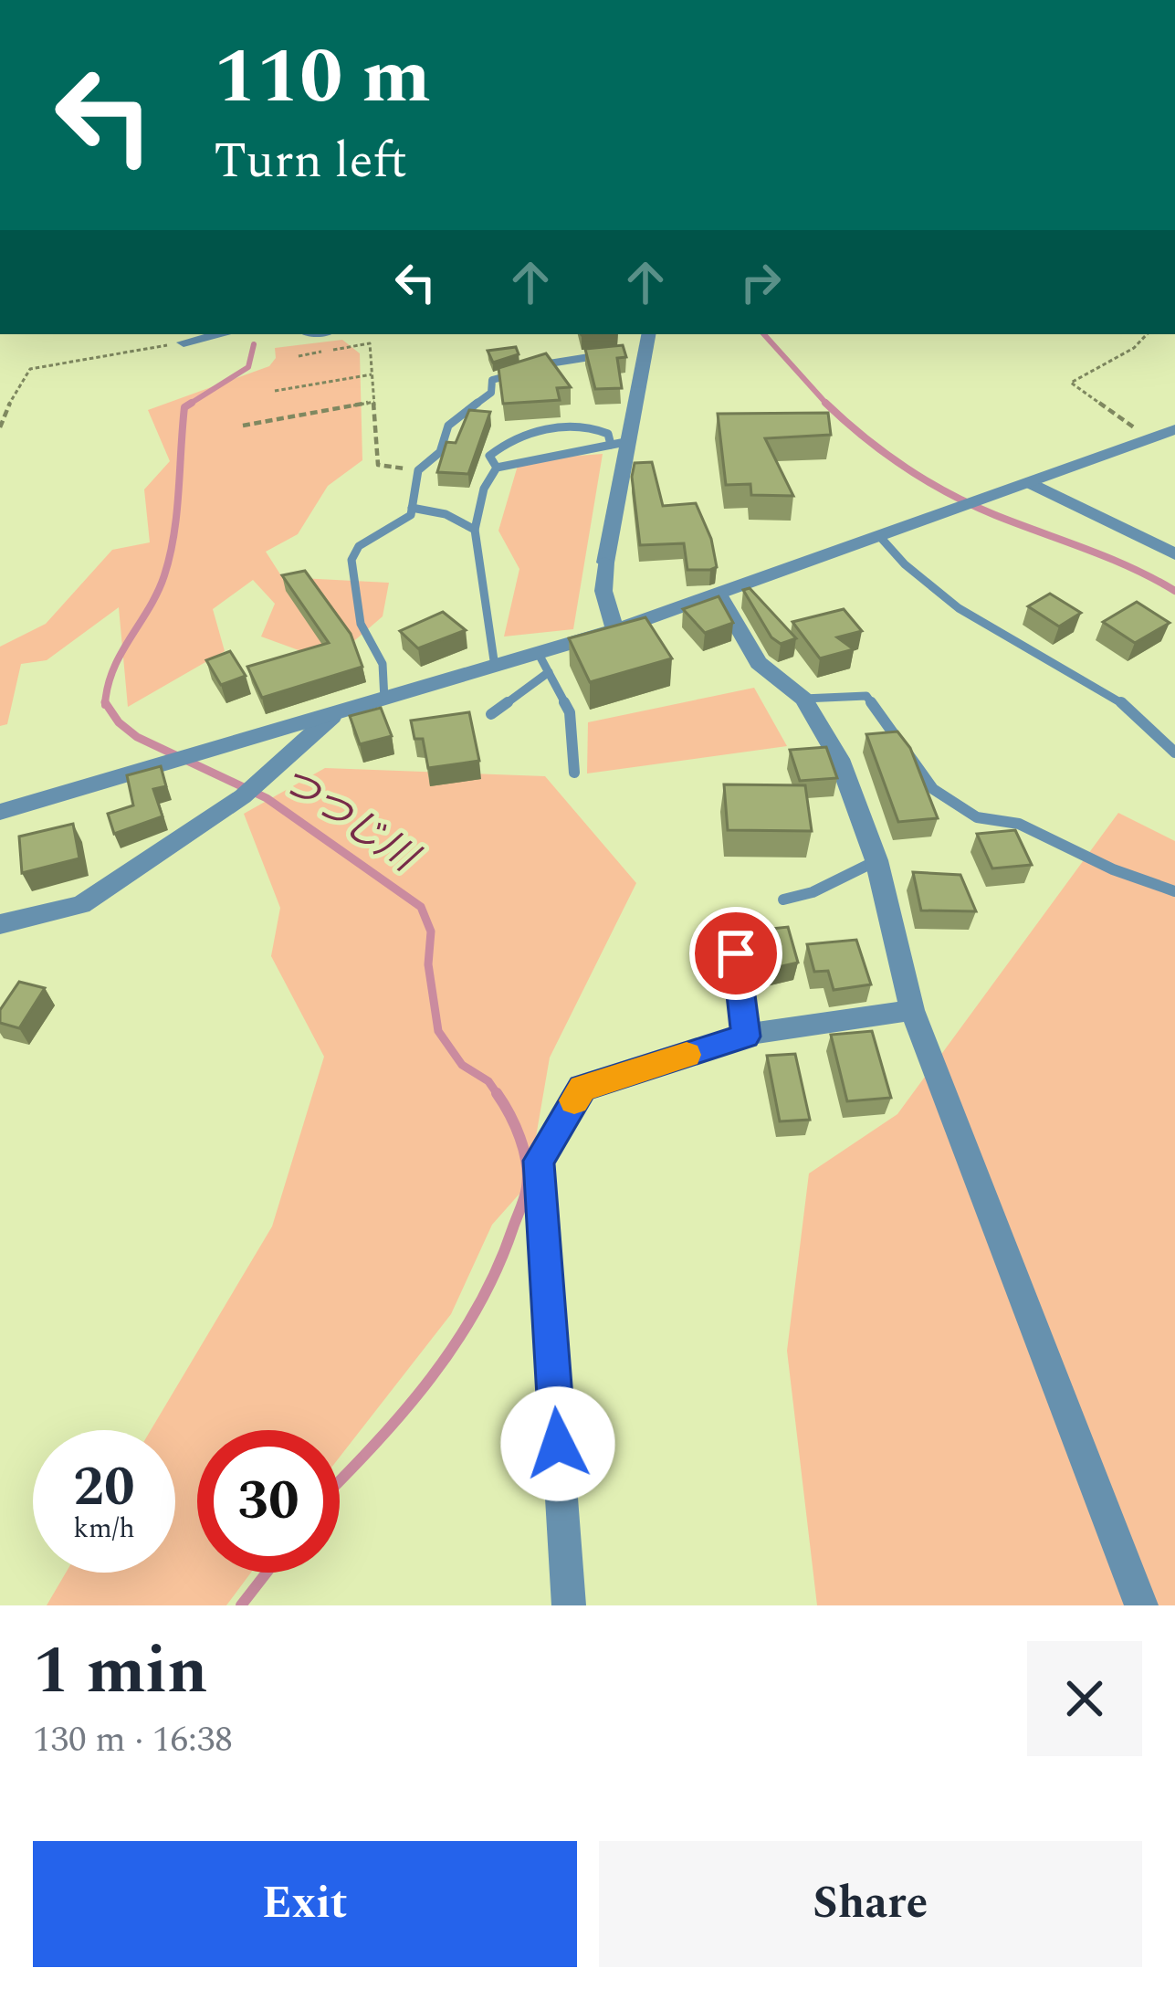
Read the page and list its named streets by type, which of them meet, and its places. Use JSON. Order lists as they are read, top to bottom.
{
  "water": ["つつじ川"],
  "page": {
    "turn": ["110 m", "Turn left"],
    "speed": "20 km/h",
    "limit": "30",
    "heading": ["1 min", "130 m · 16:38"],
    "buttons": ["Exit", "Share"]
  }
}
